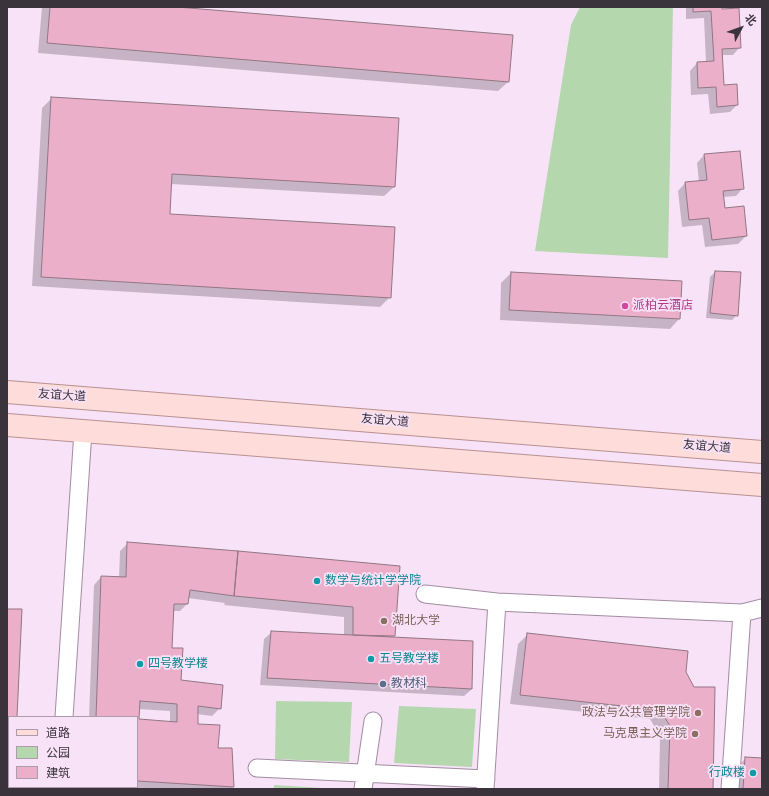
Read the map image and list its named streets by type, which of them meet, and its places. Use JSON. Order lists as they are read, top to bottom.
{
  "streets": {
    "main road": ["友谊大道"]
  },
  "places": [
    "派柏云酒店",
    "数学与统计学学院",
    "湖北大学",
    "五号教学楼",
    "四号教学楼",
    "教材科",
    "政法与公共管理学院",
    "马克思主义学院",
    "行政楼"
  ],
  "legend": ["道路", "公园", "建筑"],
  "north": "top right"
}
